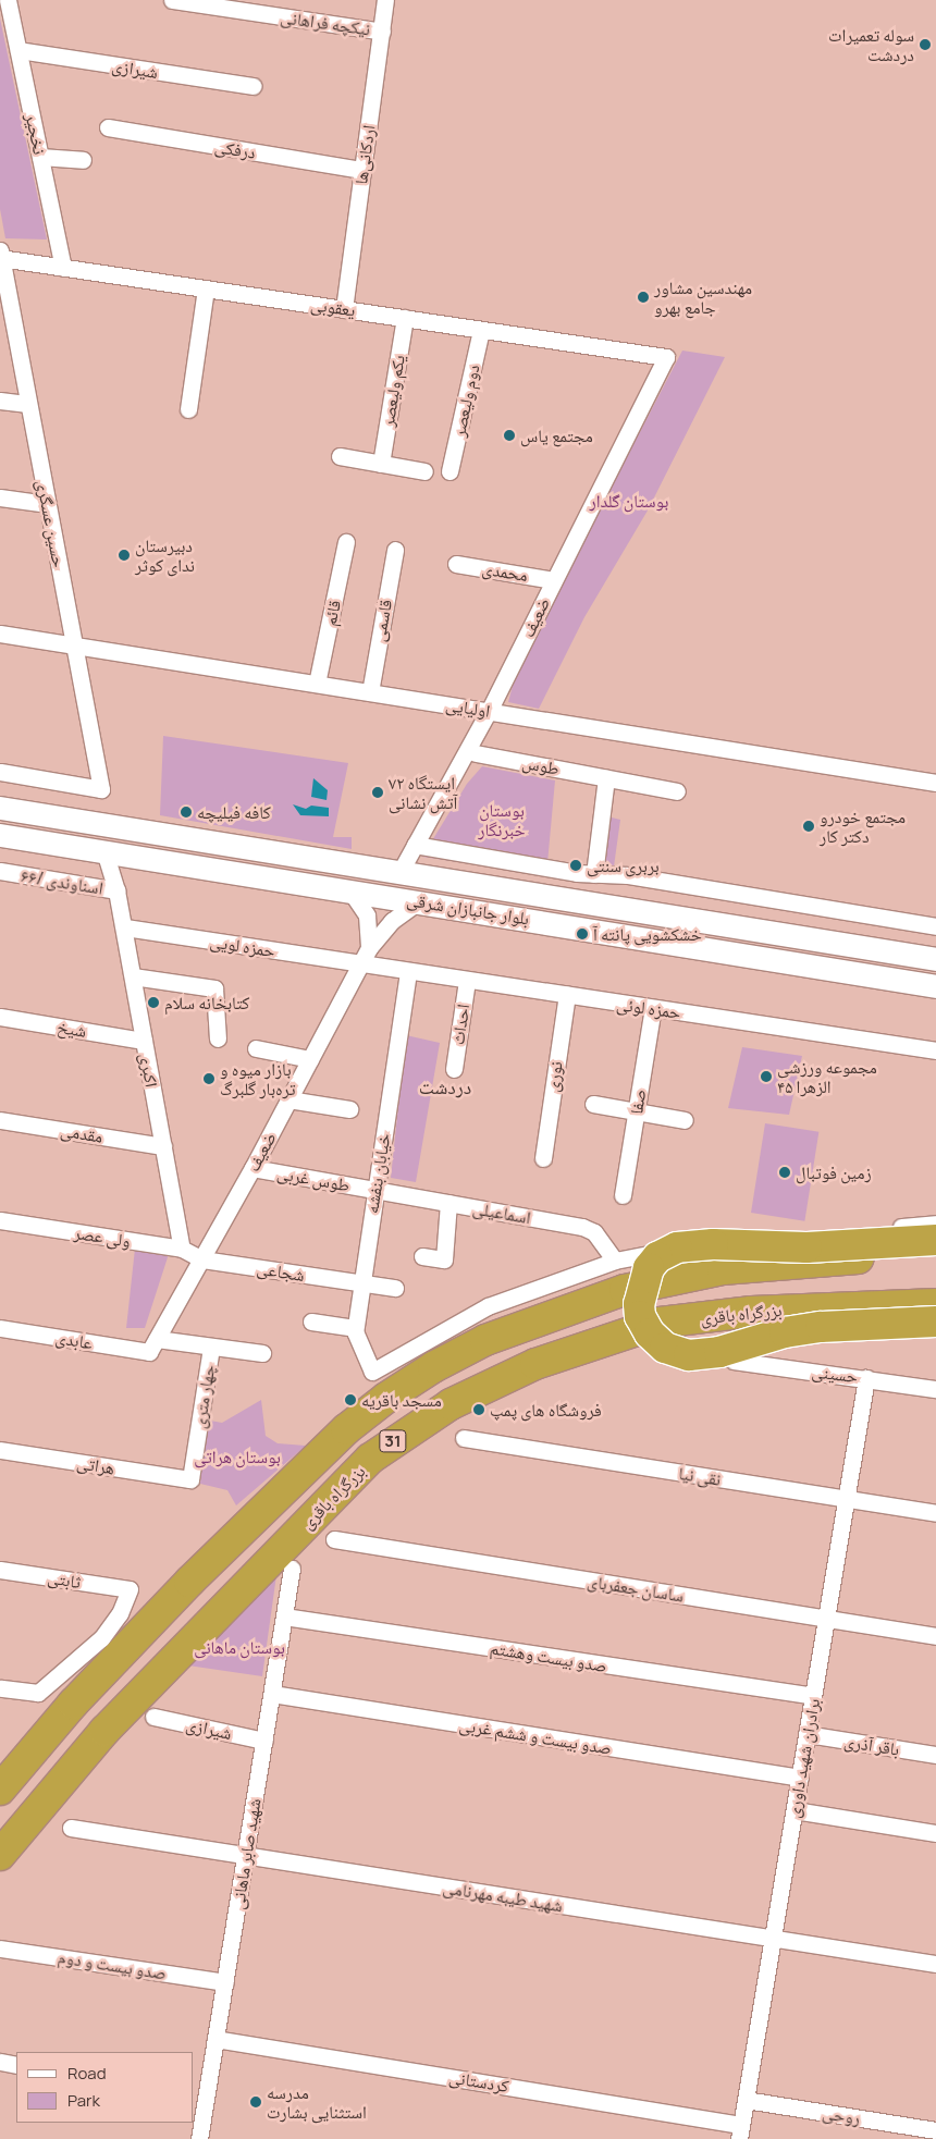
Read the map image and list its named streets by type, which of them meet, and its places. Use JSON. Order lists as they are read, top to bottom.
{
  "streets": {
    "highway": ["بزرگراه باقری", "31"],
    "main road": ["بلوار جانبازان شرقی"],
    "street": [
      "نیکچه فراهانی",
      "شیرازی",
      "نخجیر",
      "درفکی",
      "اردکانی‌ها",
      "یعقوبی",
      "یکم ولیعصر",
      "دوم ولیعصر",
      "حسین عسگری",
      "محمدی",
      "قائم",
      "ضعیف",
      "قاسمی",
      "اولیایی",
      "طوس",
      "اسناوندی /۶۶",
      "حمزه لویی",
      "حمزه لوئی",
      "احداث",
      "شیخ",
      "اکبری",
      "نوری",
      "صفا",
      "مقدمی",
      "خیابان بنفشه",
      "طوس غربی",
      "اسماعیلی",
      "ولی عصر",
      "شجاعی",
      "عابدی",
      "حسینی",
      "چهار متری",
      "هراتی",
      "نقی نیا",
      "ثابتی",
      "ساسان جعفربای",
      "صدو بیست وهشتم",
      "صدو بیست و ششم غربی",
      "باقر آذری",
      "برادران شهید داوری",
      "شهید صابر ماهانی",
      "شهید طیبه مهرنامی",
      "صدو بیست و دوم",
      "کردستانی",
      "روحی"
    ]
  },
  "crossings": [
    ["نیکچه فراهانی", "اردکانی‌ها"],
    ["شیرازی", "نخجیر"],
    ["شیرازی", "شهید صابر ماهانی"],
    ["نخجیر", "یعقوبی"],
    ["درفکی", "اردکانی‌ها"],
    ["اردکانی‌ها", "یعقوبی"],
    ["یعقوبی", "یکم ولیعصر"],
    ["یعقوبی", "دوم ولیعصر"],
    ["یعقوبی", "حسین عسگری"],
    ["یعقوبی", "ضعیف"],
    ["حسین عسگری", "اولیایی"],
    ["محمدی", "ضعیف"],
    ["قائم", "اولیایی"],
    ["ضعیف", "اولیایی"],
    ["ضعیف", "بلوار جانبازان شرقی"],
    ["ضعیف", "حمزه لویی"],
    ["ضعیف", "حمزه لوئی"],
    ["ضعیف", "طوس غربی"],
    ["ضعیف", "ولی عصر"],
    ["ضعیف", "شجاعی"],
    ["ضعیف", "عابدی"],
    ["قاسمی", "اولیایی"],
    ["اسناوندی /۶۶", "بلوار جانبازان شرقی"],
    ["اسناوندی /۶۶", "اکبری"],
    ["حمزه لویی", "حمزه لوئی"],
    ["حمزه لویی", "اکبری"],
    ["حمزه لوئی", "احداث"],
    ["حمزه لوئی", "نوری"],
    ["حمزه لوئی", "صفا"],
    ["حمزه لوئی", "خیابان بنفشه"],
    ["شیخ", "اکبری"],
    ["اکبری", "مقدمی"],
    ["اکبری", "ولی عصر"],
    ["خیابان بنفشه", "طوس غربی"],
    ["خیابان بنفشه", "اسماعیلی"],
    ["خیابان بنفشه", "شجاعی"],
    ["طوس غربی", "اسماعیلی"],
    ["ولی عصر", "شجاعی"],
    ["عابدی", "چهار متری"],
    ["حسینی", "برادران شهید داوری"],
    ["چهار متری", "هراتی"],
    ["نقی نیا", "برادران شهید داوری"],
    ["ساسان جعفربای", "برادران شهید داوری"],
    ["صدو بیست وهشتم", "برادران شهید داوری"],
    ["صدو بیست وهشتم", "شهید صابر ماهانی"],
    ["صدو بیست و ششم غربی", "برادران شهید داوری"],
    ["صدو بیست و ششم غربی", "شهید صابر ماهانی"],
    ["باقر آذری", "برادران شهید داوری"],
    ["برادران شهید داوری", "شهید طیبه مهرنامی"],
    ["برادران شهید داوری", "کردستانی"],
    ["برادران شهید داوری", "روحی"],
    ["شهید صابر ماهانی", "شهید طیبه مهرنامی"],
    ["شهید صابر ماهانی", "صدو بیست و دوم"],
    ["شهید صابر ماهانی", "کردستانی"]
  ],
  "districts": ["دردشت"],
  "parks": [
    "بوستان گلدار",
    "بوستان خبرنگار",
    "بوستان هراتی",
    "بوستان ماهانی"
  ],
  "places": [
    "سوله تعمیرات دردشت",
    "مهندسین مشاور جامع بهرو",
    "مجتمع یاس",
    "دبیرستان ندای کوثر",
    "ایستگاه ۷۲ آتش نشانی",
    "کافه فیلیچه",
    "مجتمع خودرو دکتر کار",
    "بربری سنتی",
    "خشکشویی پانته آ",
    "کتابخانه سلام",
    "مجموعه ورزشی الزهرا ۴۵",
    "بازار میوه و تره‌بار گلبرگ",
    "زمین فوتبال",
    "مسجد باقریه",
    "فروشگاه های پمپ",
    "مدرسه استثنایی بشارت"
  ],
  "legend": ["Road", "Park"]
}
